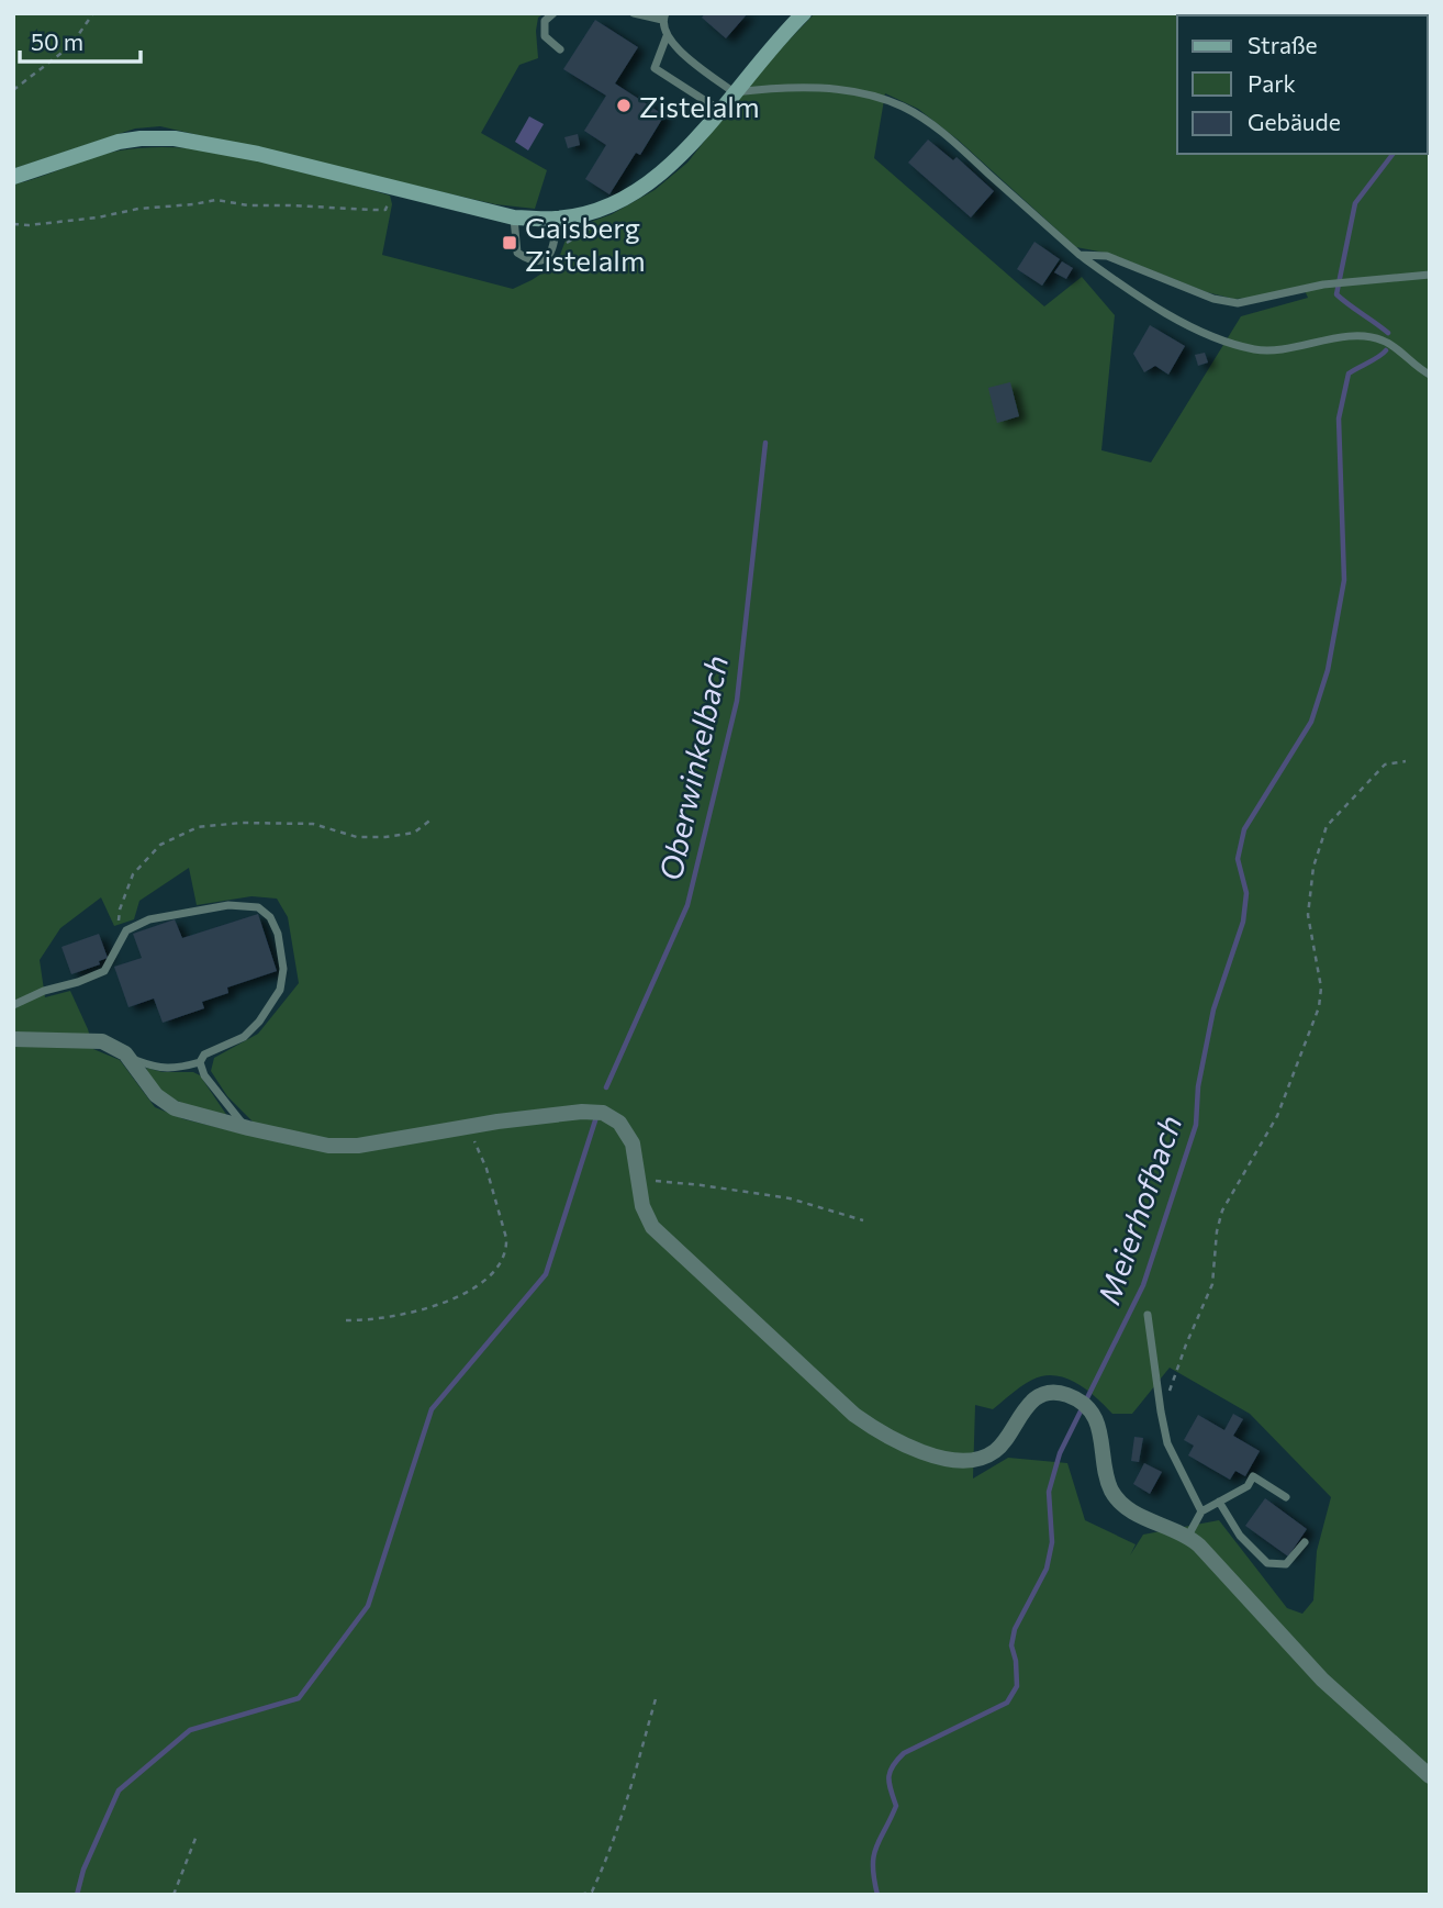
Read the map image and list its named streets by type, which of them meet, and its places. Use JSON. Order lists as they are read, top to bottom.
{
  "water": ["Oberwinkelbach", "Meierhofbach"],
  "places": {
    "other": ["Zistelalm"],
    "transit": ["Gaisberg Zistelalm"]
  },
  "legend": ["Straße", "Park", "Gebäude"],
  "scale_bar": "50 m"
}
